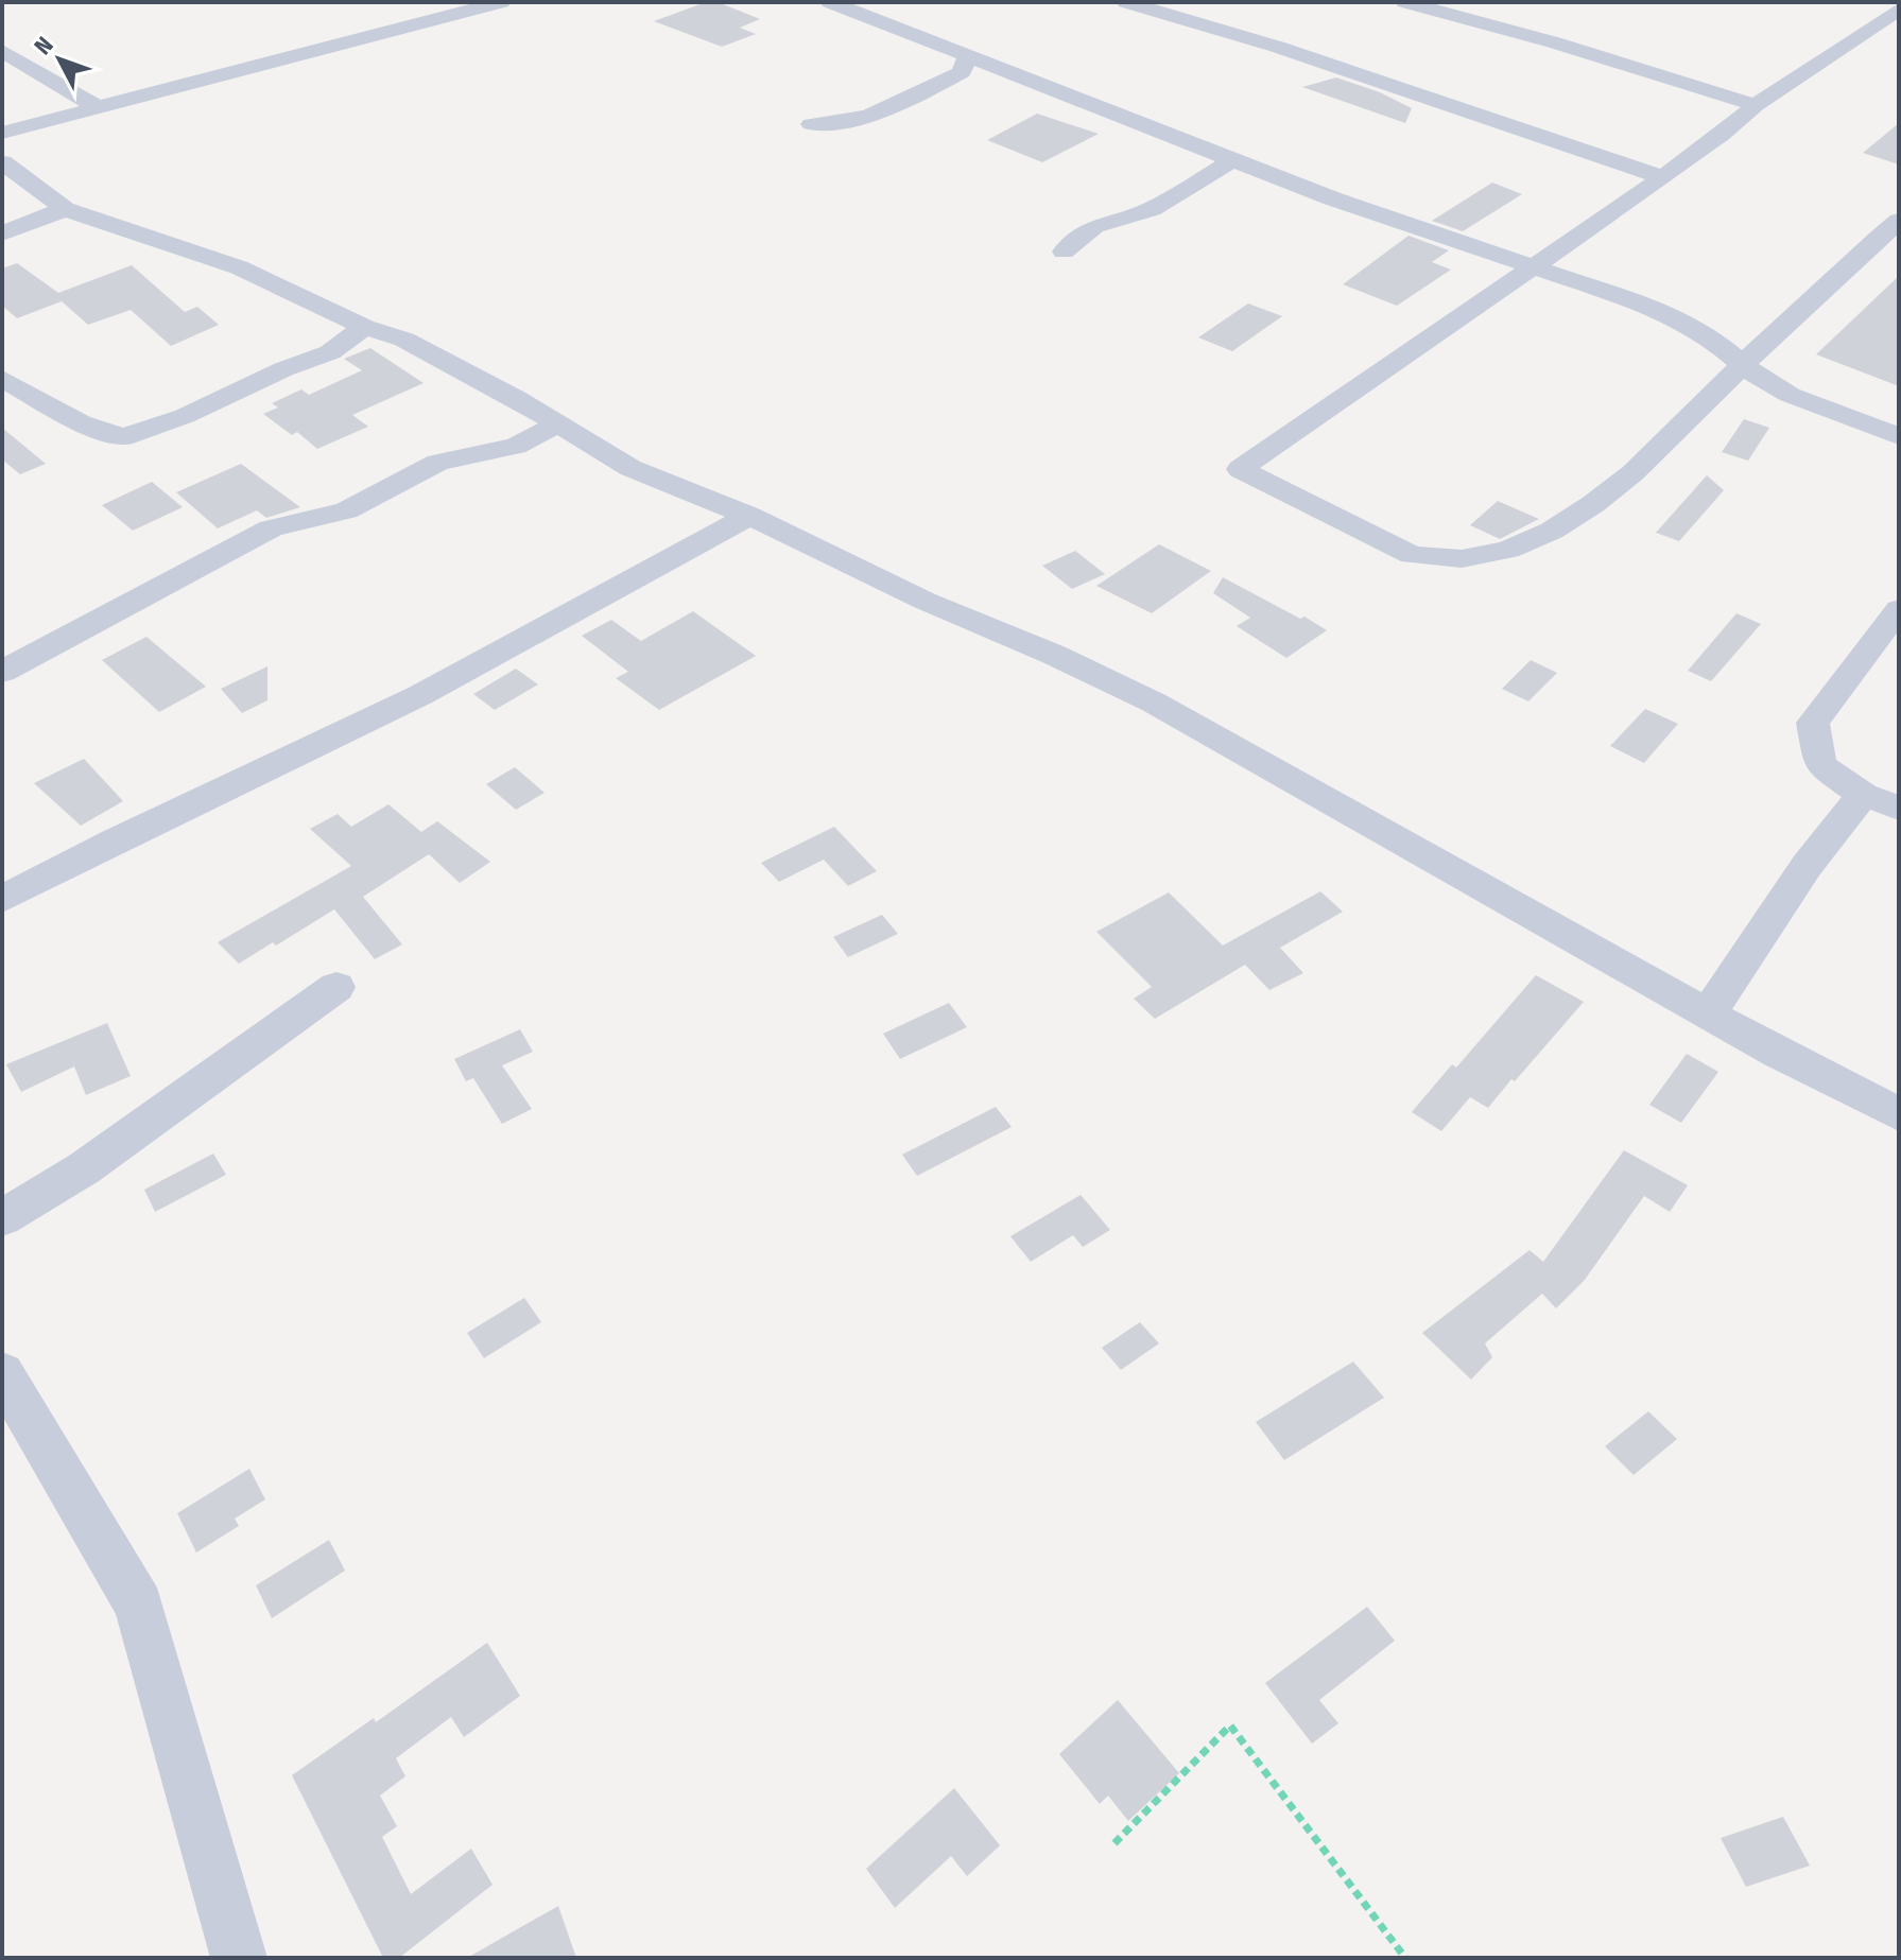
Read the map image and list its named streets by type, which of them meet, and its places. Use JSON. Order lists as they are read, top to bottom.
{
  "north": "top left"
}
